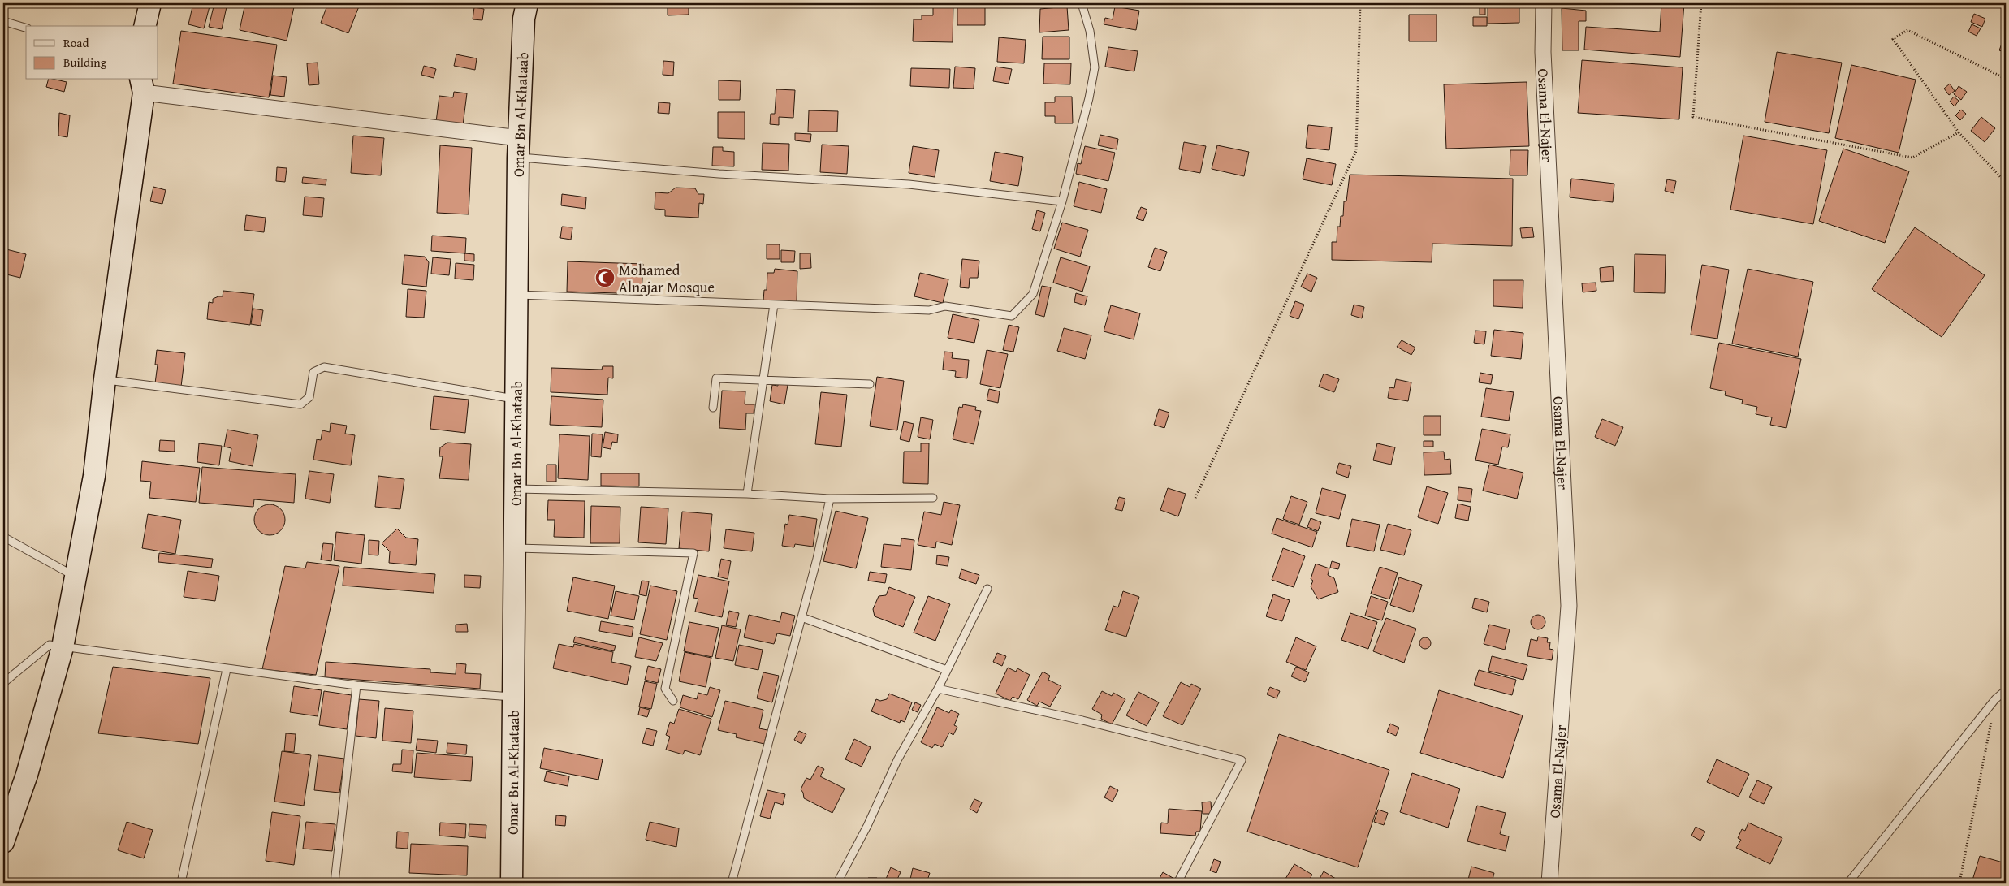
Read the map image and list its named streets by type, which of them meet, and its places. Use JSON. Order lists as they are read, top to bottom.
{
  "streets": {
    "main road": ["Omar Bn Al-Khataab"],
    "street": ["Osama El-Najer"]
  },
  "places": {
    "mosque": ["Mohamed Alnajar Mosque"]
  },
  "legend": ["Road", "Building"]
}
